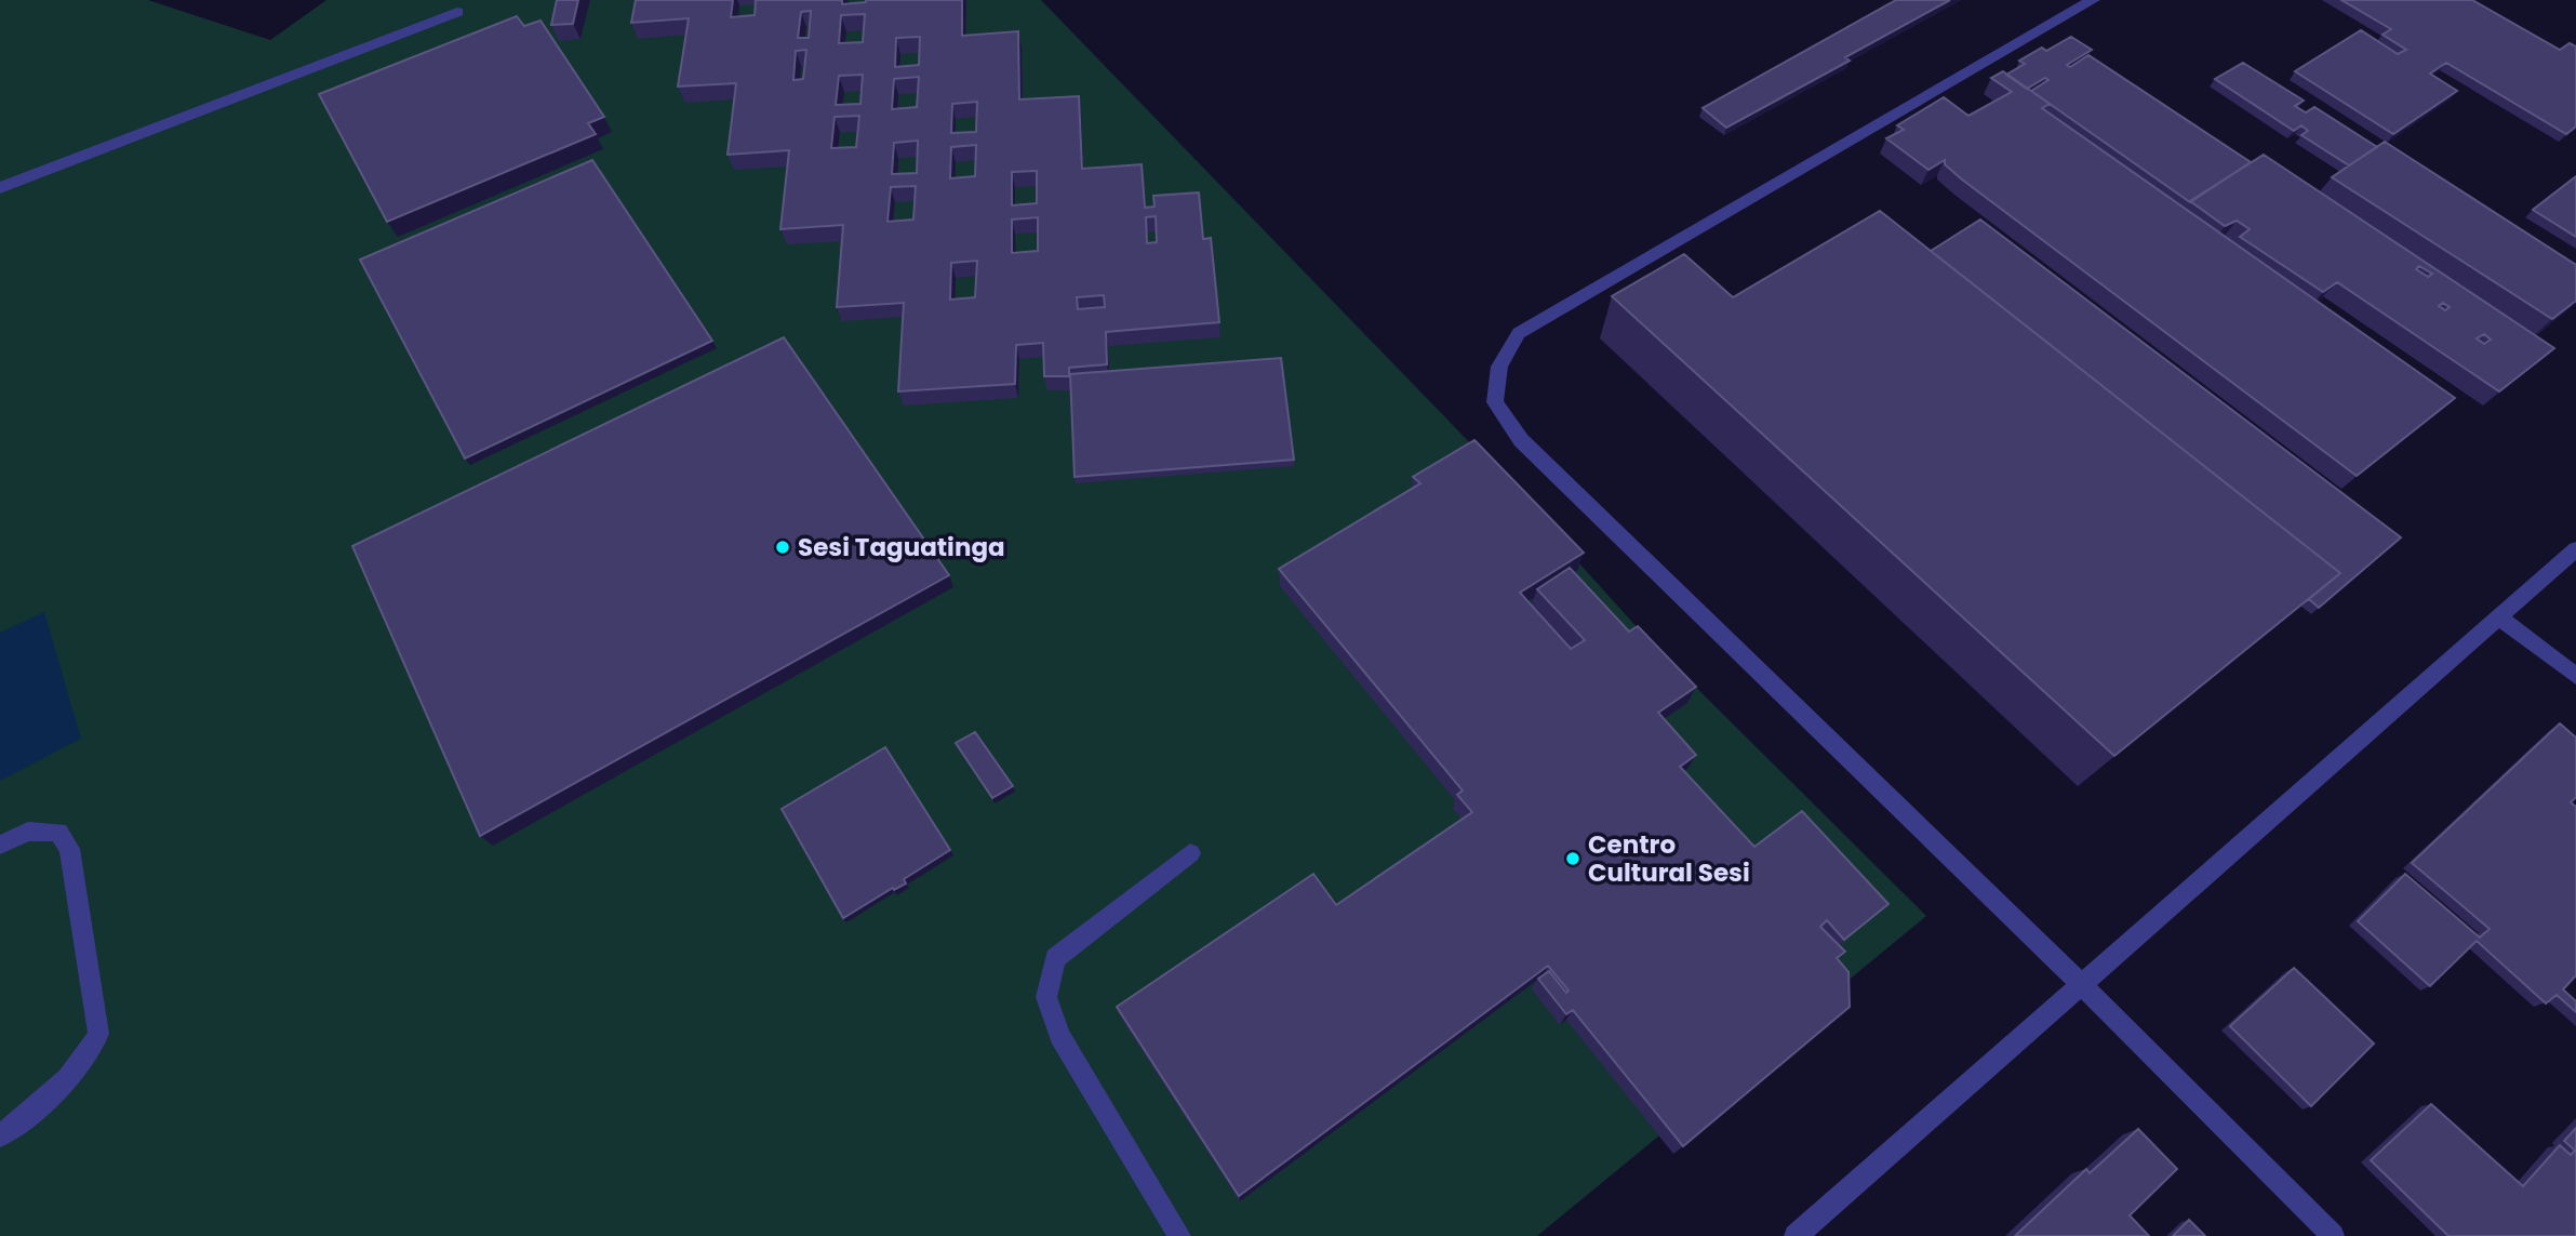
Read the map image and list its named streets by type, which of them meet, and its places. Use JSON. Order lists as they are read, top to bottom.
{
  "places": ["Sesi Taguatinga", "Centro Cultural Sesi"]
}
